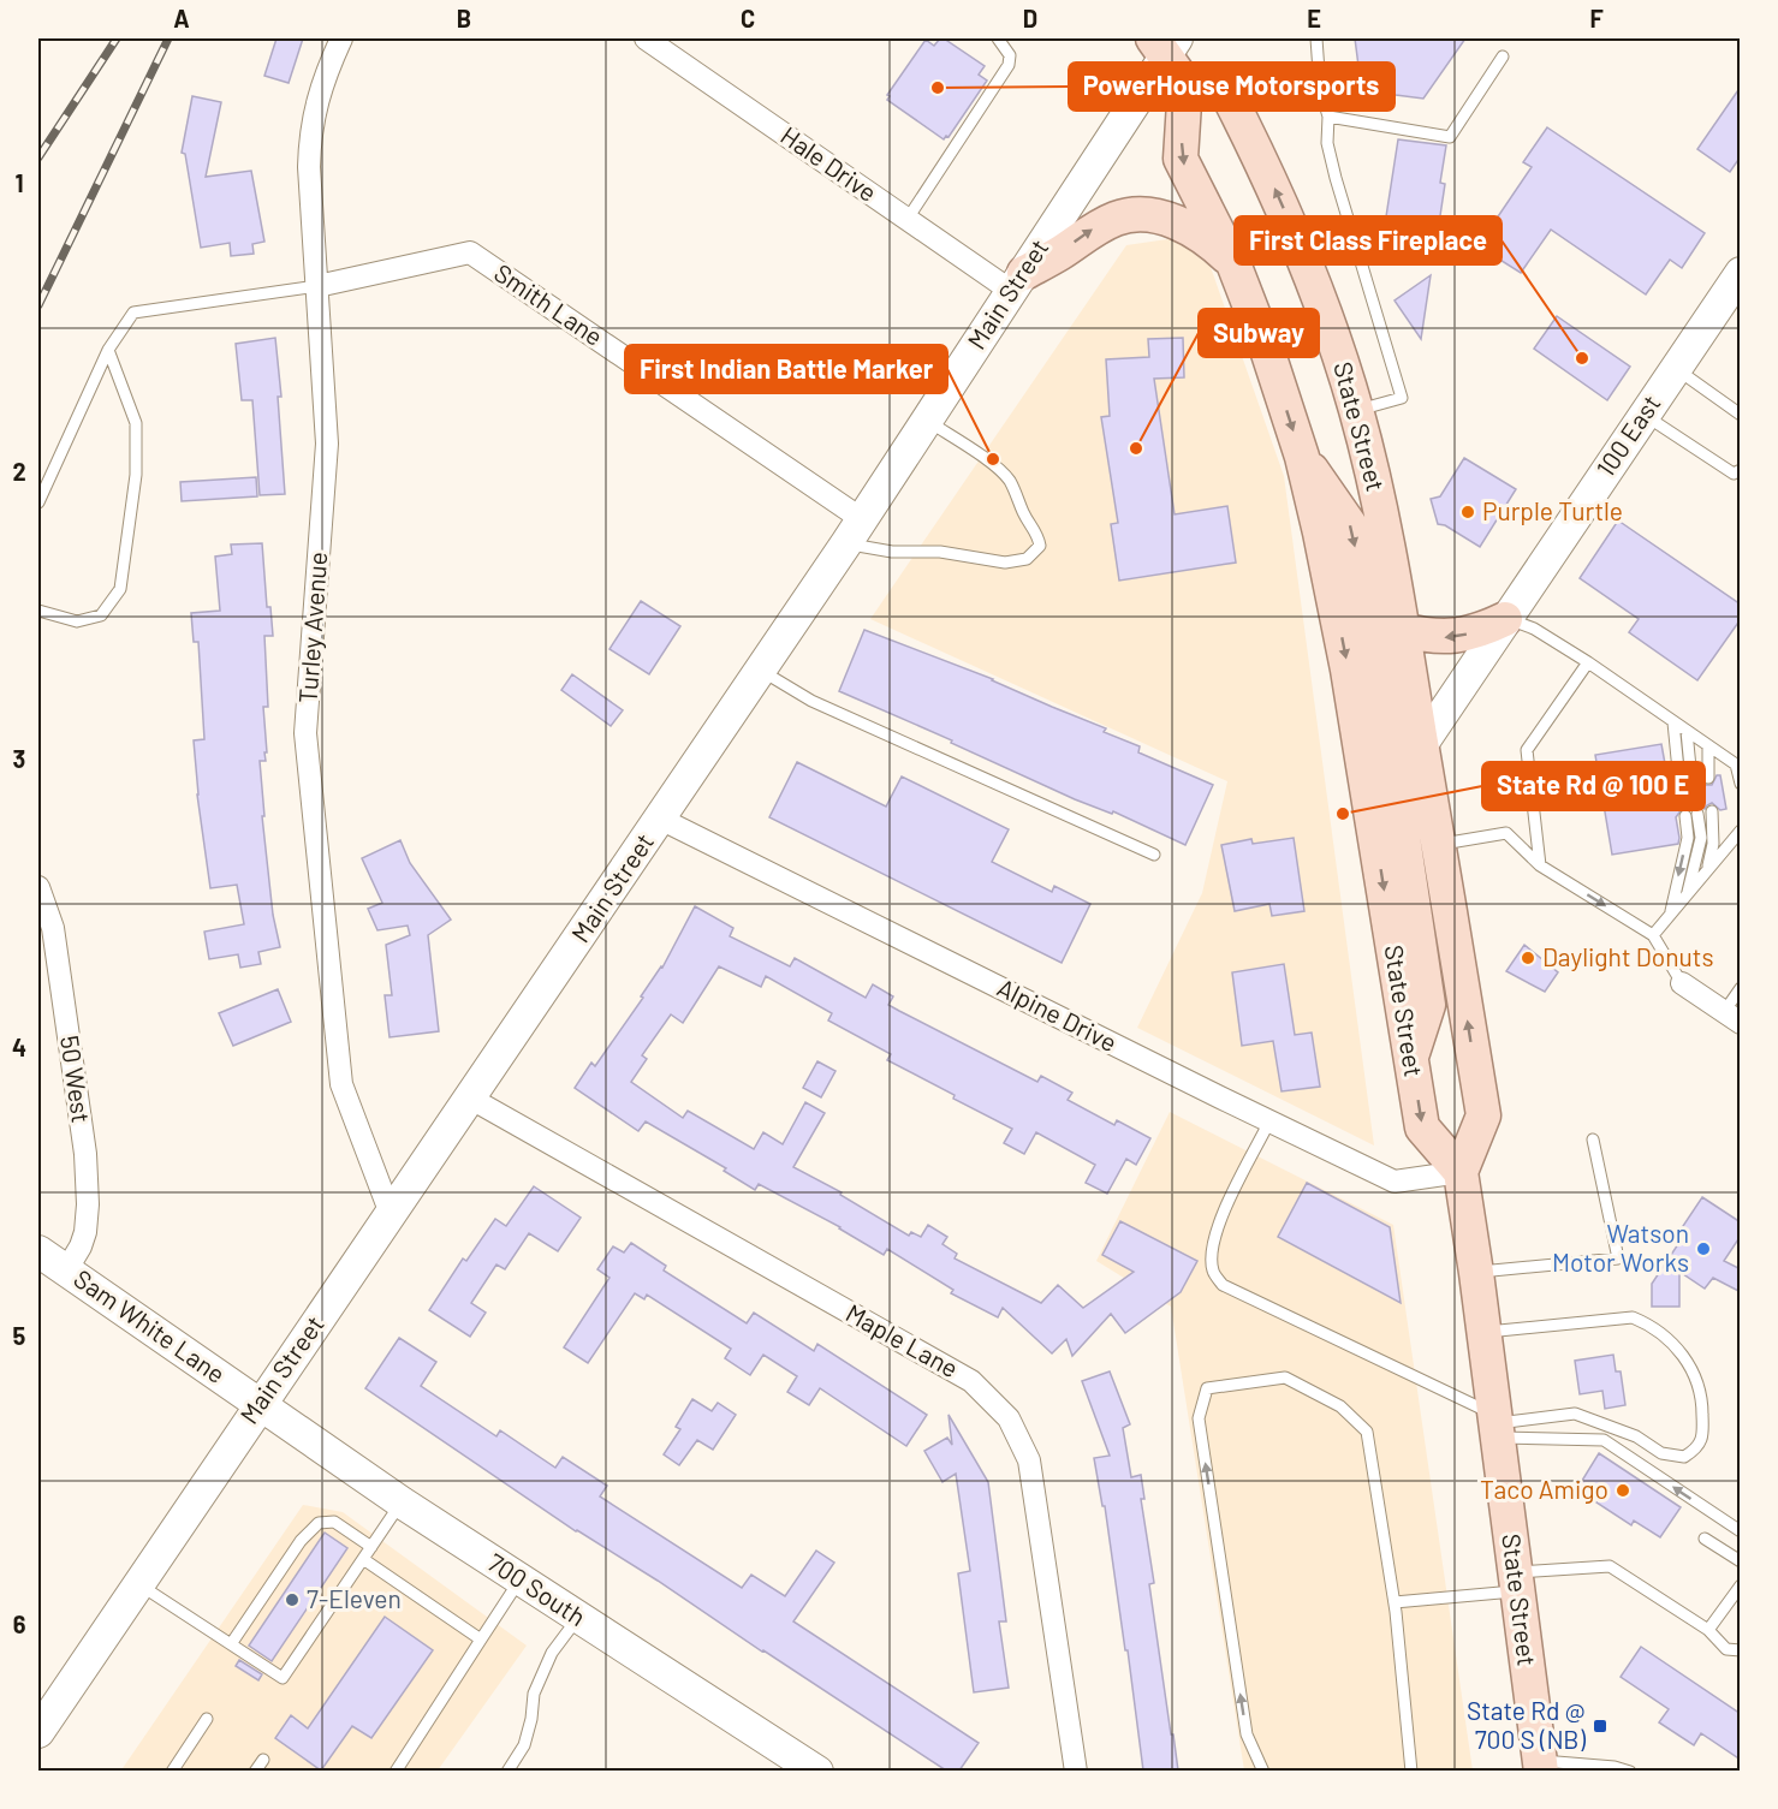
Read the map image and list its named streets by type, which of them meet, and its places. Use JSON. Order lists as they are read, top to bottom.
{
  "streets": {
    "main road": [
      "Main Street",
      "State Street",
      "100 East",
      "Sam White Lane",
      "700 South"
    ],
    "street": [
      "Hale Drive",
      "Smith Lane",
      "Turley Avenue",
      "Alpine Drive",
      "50 West",
      "Maple Lane"
    ]
  },
  "crossings": [
    ["Hale Drive", "Main Street"],
    ["Main Street", "Smith Lane"],
    ["Main Street", "Turley Avenue"],
    ["Main Street", "Alpine Drive"],
    ["Main Street", "Sam White Lane"],
    ["Main Street", "Maple Lane"],
    ["Main Street", "700 South"],
    ["Smith Lane", "Turley Avenue"],
    ["State Street", "100 East"],
    ["State Street", "Alpine Drive"],
    ["50 West", "Sam White Lane"],
    ["Sam White Lane", "700 South"]
  ],
  "places": {
    "other": [
      "PowerHouse Motorsports",
      "First Class Fireplace",
      "Subway",
      "First Indian Battle Marker",
      "Purple Turtle",
      "State Rd @ 100 E",
      "Daylight Donuts",
      "Watson Motor Works",
      "Taco Amigo",
      "7-Eleven"
    ],
    "transit": ["State Rd @ 700 S (NB)"]
  },
  "grid": {
    "columns": [
      "A",
      "B",
      "C",
      "D",
      "E",
      "F"
    ],
    "rows": [
      "1",
      "2",
      "3",
      "4",
      "5",
      "6"
    ]
  }
}
